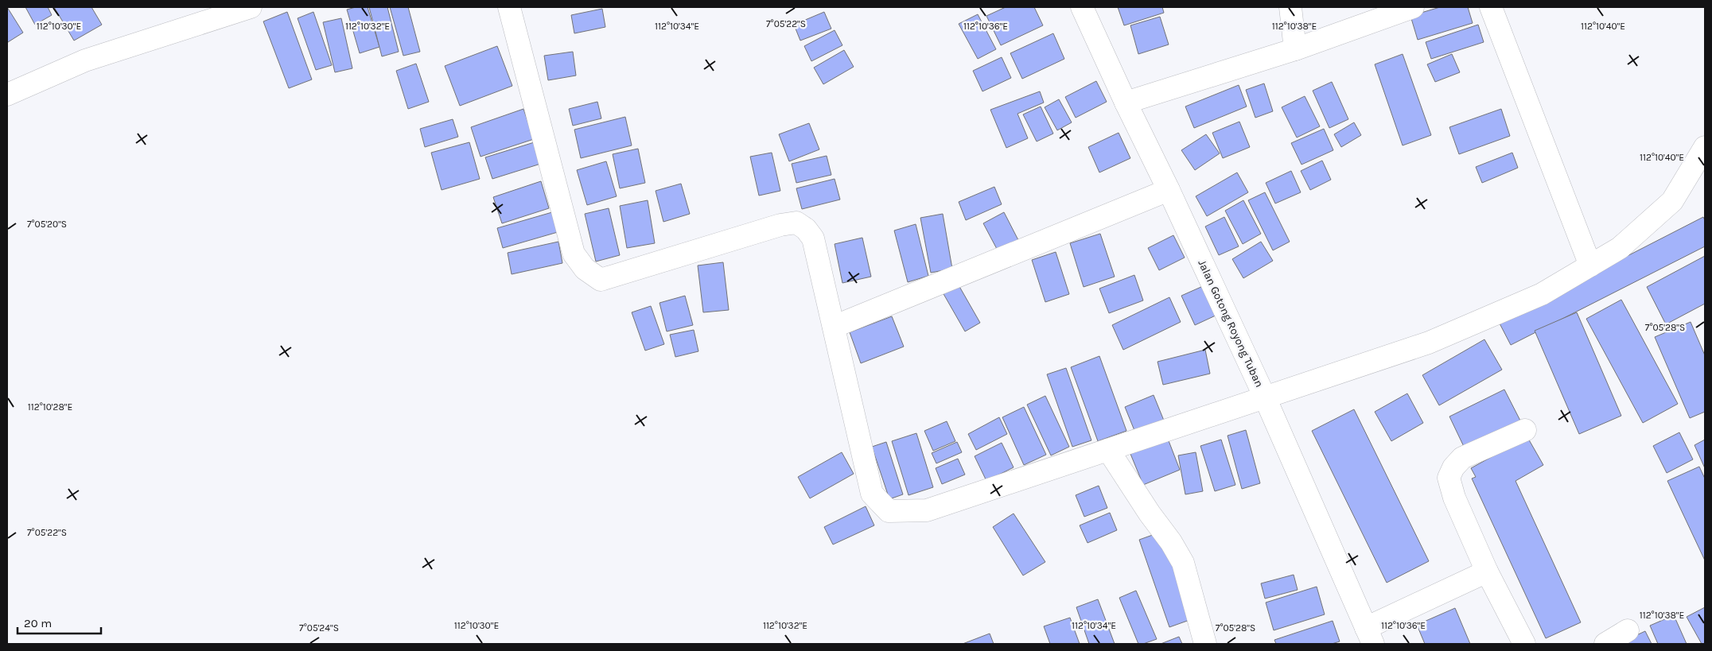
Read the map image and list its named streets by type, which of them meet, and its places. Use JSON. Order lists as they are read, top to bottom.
{
  "streets": {
    "street": ["Jalan Gotong Royong Tuban"]
  },
  "scale_bar": "20 m",
  "coordinates": [
    "7°05'22\"S",
    "112°10'30\"E",
    "112°10'32\"E",
    "112°10'34\"E",
    "112°10'36\"E",
    "112°10'38\"E",
    "112°10'40\"E",
    "7°05'20\"S",
    "7°05'28\"S",
    "112°10'28\"E",
    "7°05'24\"S"
  ]
}
